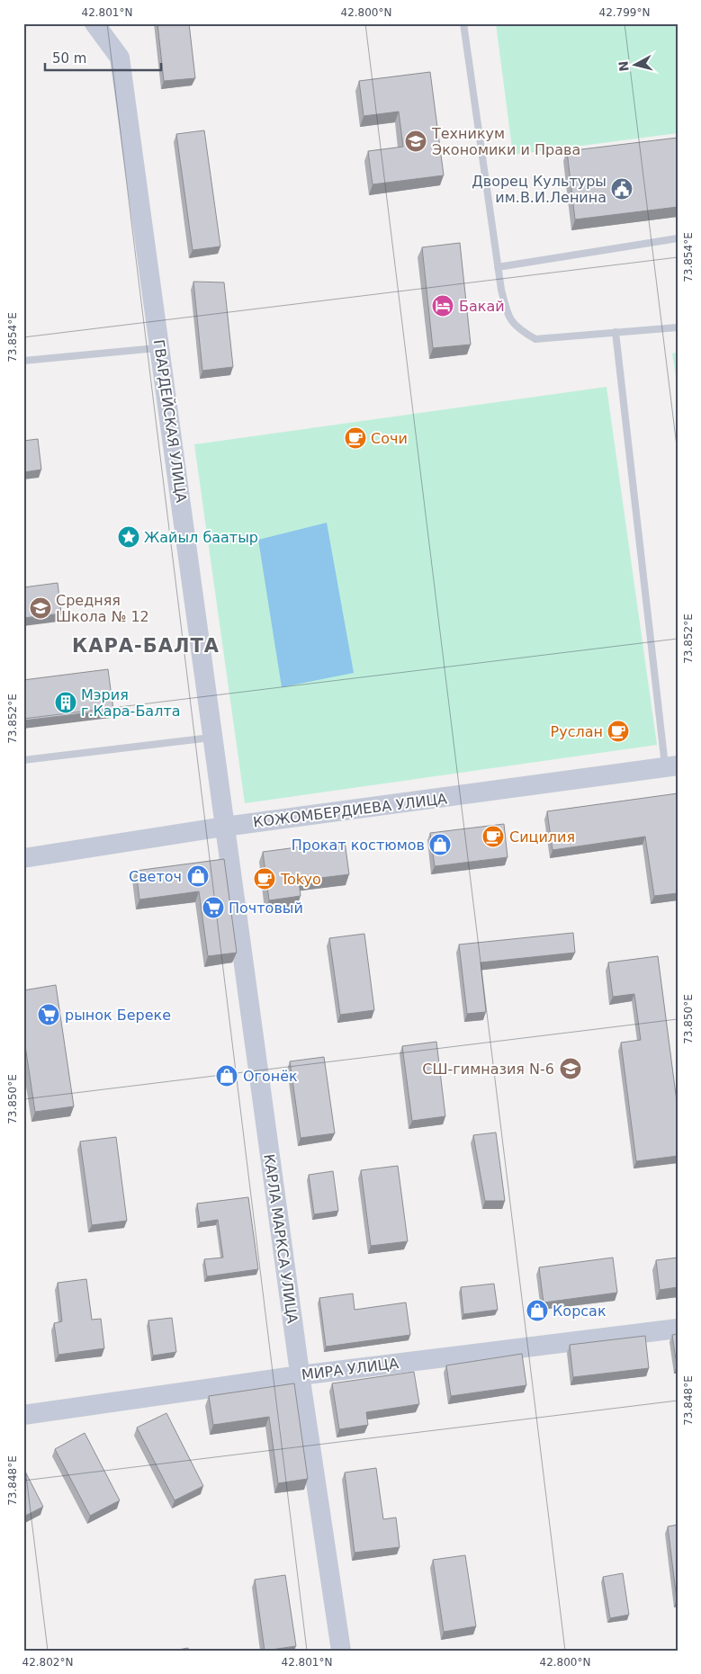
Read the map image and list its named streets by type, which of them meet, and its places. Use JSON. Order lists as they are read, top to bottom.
{
  "streets": {
    "street": [
      "ГВАРДЕЙСКАЯ УЛИЦА",
      "КОЖОМБЕРДИЕВА УЛИЦА",
      "КАРЛА МАРКСА УЛИЦА",
      "МИРА УЛИЦА"
    ]
  },
  "crossings": [
    ["ГВАРДЕЙСКАЯ УЛИЦА", "КОЖОМБЕРДИЕВА УЛИЦА"],
    ["ГВАРДЕЙСКАЯ УЛИЦА", "КАРЛА МАРКСА УЛИЦА"],
    ["КОЖОМБЕРДИЕВА УЛИЦА", "КАРЛА МАРКСА УЛИЦА"],
    ["КАРЛА МАРКСА УЛИЦА", "МИРА УЛИЦА"]
  ],
  "districts": ["КАРА-БАЛТА"],
  "places": {
    "school or university": ["Техникум Экономики и Права", "Средняя Школа № 12", "СШ-гимназия N-6"],
    "public building": ["Дворец Культуры им.В.И.Ленина"],
    "hotel": ["Бакай"],
    "cafe": [
      "Сочи",
      "Руслан",
      "Сицилия",
      "Tokyo"
    ],
    "place": ["Жайыл баатыр"],
    "building": ["Мэрия г.Кара-Балта"],
    "shop": [
      "Прокат костюмов",
      "Светоч",
      "Огонёк",
      "Корсак"
    ],
    "supermarket": ["Почтовый", "рынок Береке"]
  },
  "scale_bar": "50 m",
  "north": "left",
  "coordinates": [
    "42.801°N",
    "42.800°N",
    "42.799°N",
    "73.854°E",
    "73.852°E",
    "73.850°E",
    "73.848°E",
    "42.802°N"
  ]
}
